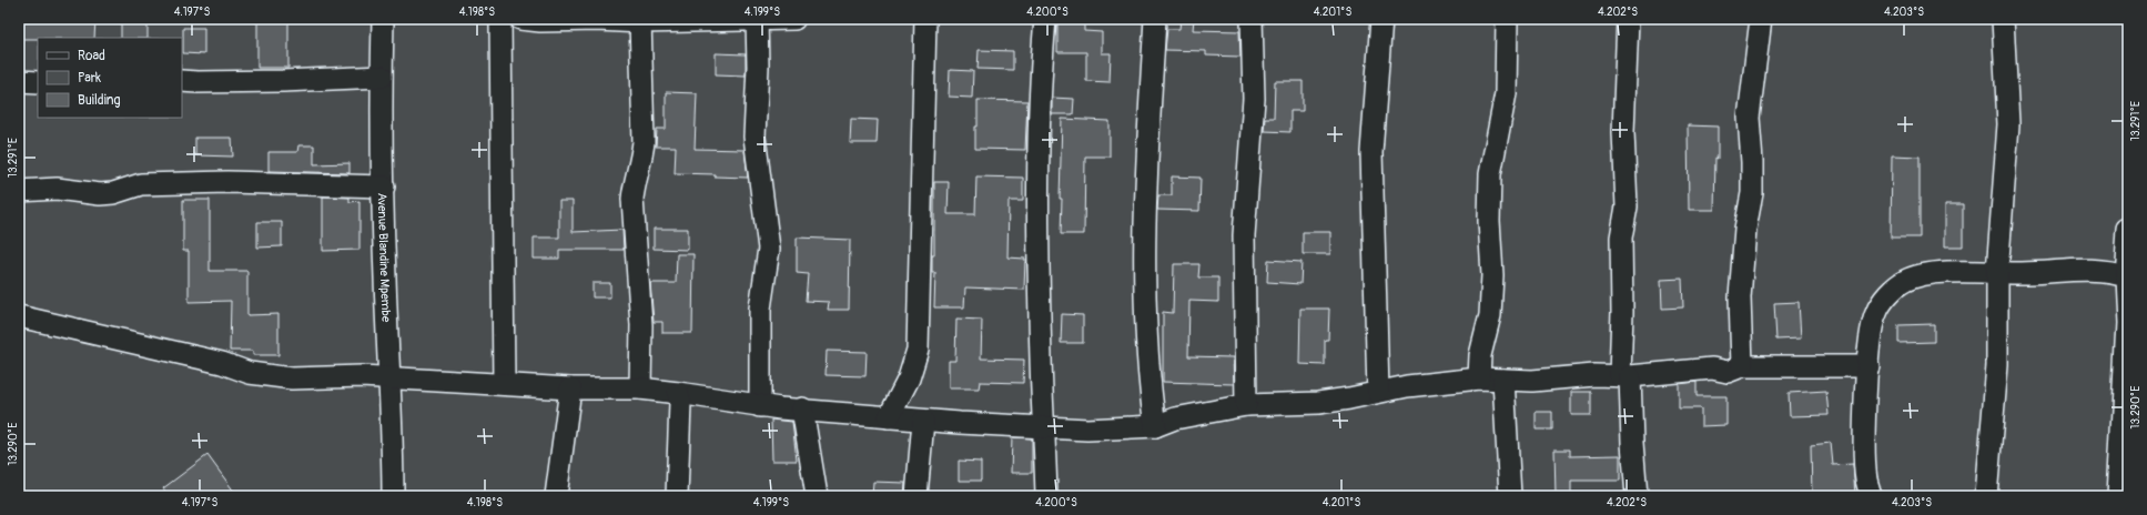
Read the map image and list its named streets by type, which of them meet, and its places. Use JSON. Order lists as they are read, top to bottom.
{
  "streets": {
    "street": ["Avenue Blandine Mpembe"]
  },
  "legend": ["Road", "Park", "Building"],
  "coordinates": [
    "4.197°S",
    "4.198°S",
    "4.199°S",
    "4.200°S",
    "4.201°S",
    "4.202°S",
    "4.203°S",
    "13.291°E",
    "13.290°E"
  ]
}
